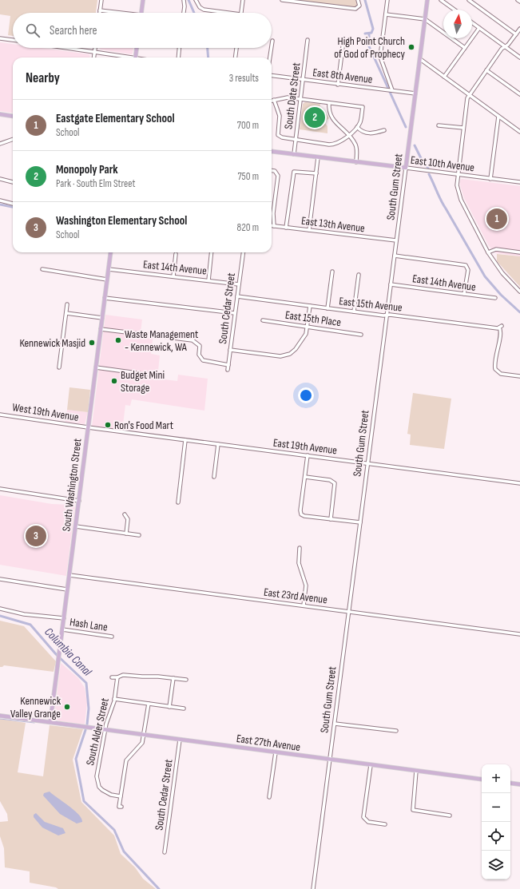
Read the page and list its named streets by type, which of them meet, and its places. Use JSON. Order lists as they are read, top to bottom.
{
  "streets": {
    "main road": [
      "East 10th Avenue",
      "South Gum Street",
      "South Washington Street",
      "East 27th Avenue"
    ],
    "street": [
      "East 8th Avenue",
      "South Date Street",
      "East 13th Avenue",
      "East 14th Avenue",
      "East 15th Avenue",
      "South Cedar Street",
      "East 15th Place",
      "West 19th Avenue",
      "East 19th Avenue",
      "East 23rd Avenue",
      "Hash Lane",
      "South Alder Street"
    ]
  },
  "crossings": [
    ["East 8th Avenue", "South Date Street"],
    ["East 8th Avenue", "South Gum Street"],
    ["South Date Street", "East 10th Avenue"],
    ["East 10th Avenue", "South Gum Street"],
    ["South Gum Street", "East 13th Avenue"],
    ["South Gum Street", "East 14th Avenue"],
    ["South Gum Street", "East 15th Avenue"],
    ["South Gum Street", "East 19th Avenue"],
    ["South Gum Street", "East 23rd Avenue"],
    ["South Gum Street", "East 27th Avenue"],
    ["East 14th Avenue", "South Cedar Street"],
    ["East 14th Avenue", "South Washington Street"],
    ["East 15th Avenue", "South Cedar Street"],
    ["South Cedar Street", "East 27th Avenue"],
    ["West 19th Avenue", "East 19th Avenue"],
    ["West 19th Avenue", "South Washington Street"],
    ["East 19th Avenue", "South Washington Street"],
    ["South Washington Street", "East 23rd Avenue"],
    ["South Washington Street", "Hash Lane"],
    ["South Washington Street", "East 27th Avenue"],
    ["South Alder Street", "East 27th Avenue"]
  ],
  "water": ["Columbia Canal"],
  "places": [
    "High Point Church of God of Prophecy",
    "Waste Management - Kennewick, WA",
    "Kennewick Masjid",
    "Budget Mini Storage",
    "Ron's Food Mart",
    "Kennewick Valley Grange"
  ],
  "north": "top",
  "page": {
    "search": "Search here",
    "heading": ["Nearby", "3 results"],
    "list": [
      {
        "mark": "1",
        "name": "Eastgate Elementary School",
        "note": "School",
        "value": "700 m"
      },
      {
        "mark": "2",
        "name": "Monopoly Park",
        "note": "Park · South Elm Street",
        "value": "750 m"
      },
      {
        "mark": "3",
        "name": "Washington Elementary School",
        "note": "School",
        "value": "820 m"
      }
    ],
    "pins": ["2", "1", "3"],
    "map_buttons": ["+", "−"]
  }
}
